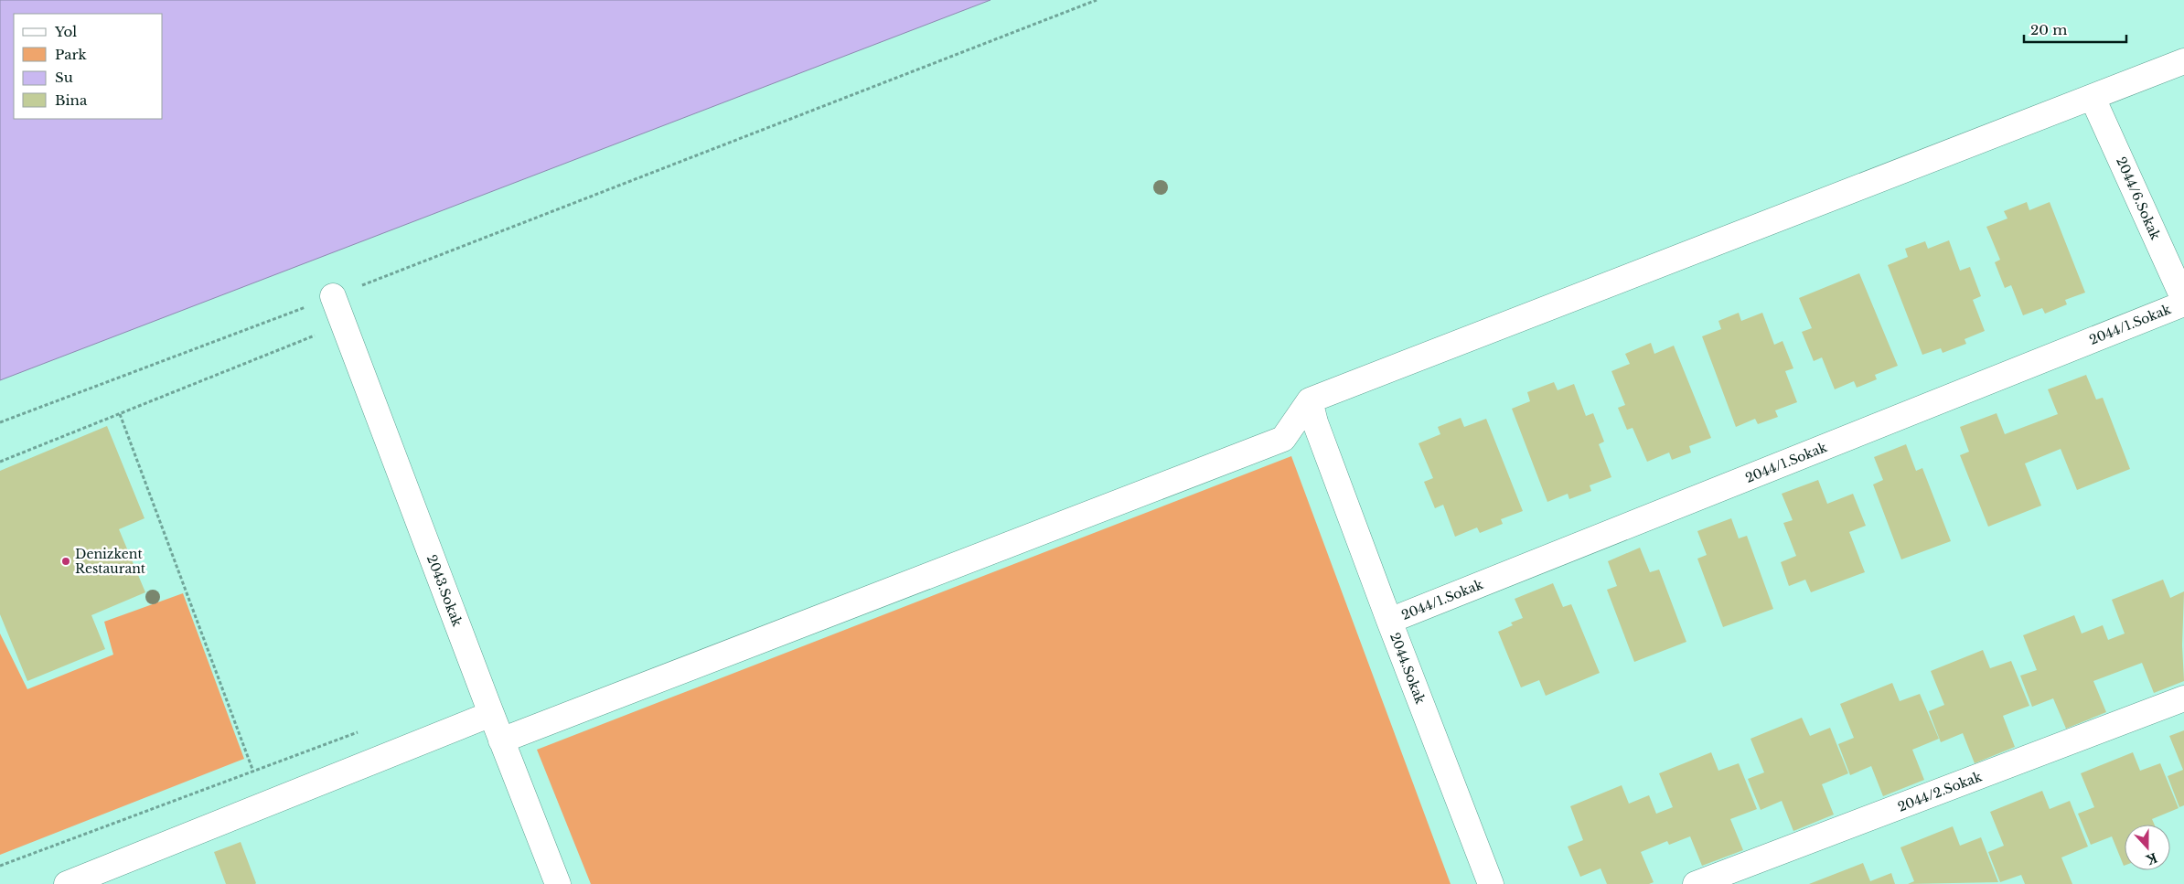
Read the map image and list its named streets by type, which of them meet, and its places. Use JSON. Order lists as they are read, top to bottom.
{
  "streets": {
    "street": [
      "2044/6.Sokak",
      "2044/1.Sokak",
      "2043.Sokak",
      "2044.Sokak",
      "2044/2.Sokak"
    ]
  },
  "crossings": [
    ["2044/1.Sokak", "2044.Sokak"]
  ],
  "places": ["Denizkent Restaurant"],
  "legend": [
    "Yol",
    "Park",
    "Su",
    "Bina"
  ],
  "scale_bar": "20 m",
  "north": "bottom"
}
